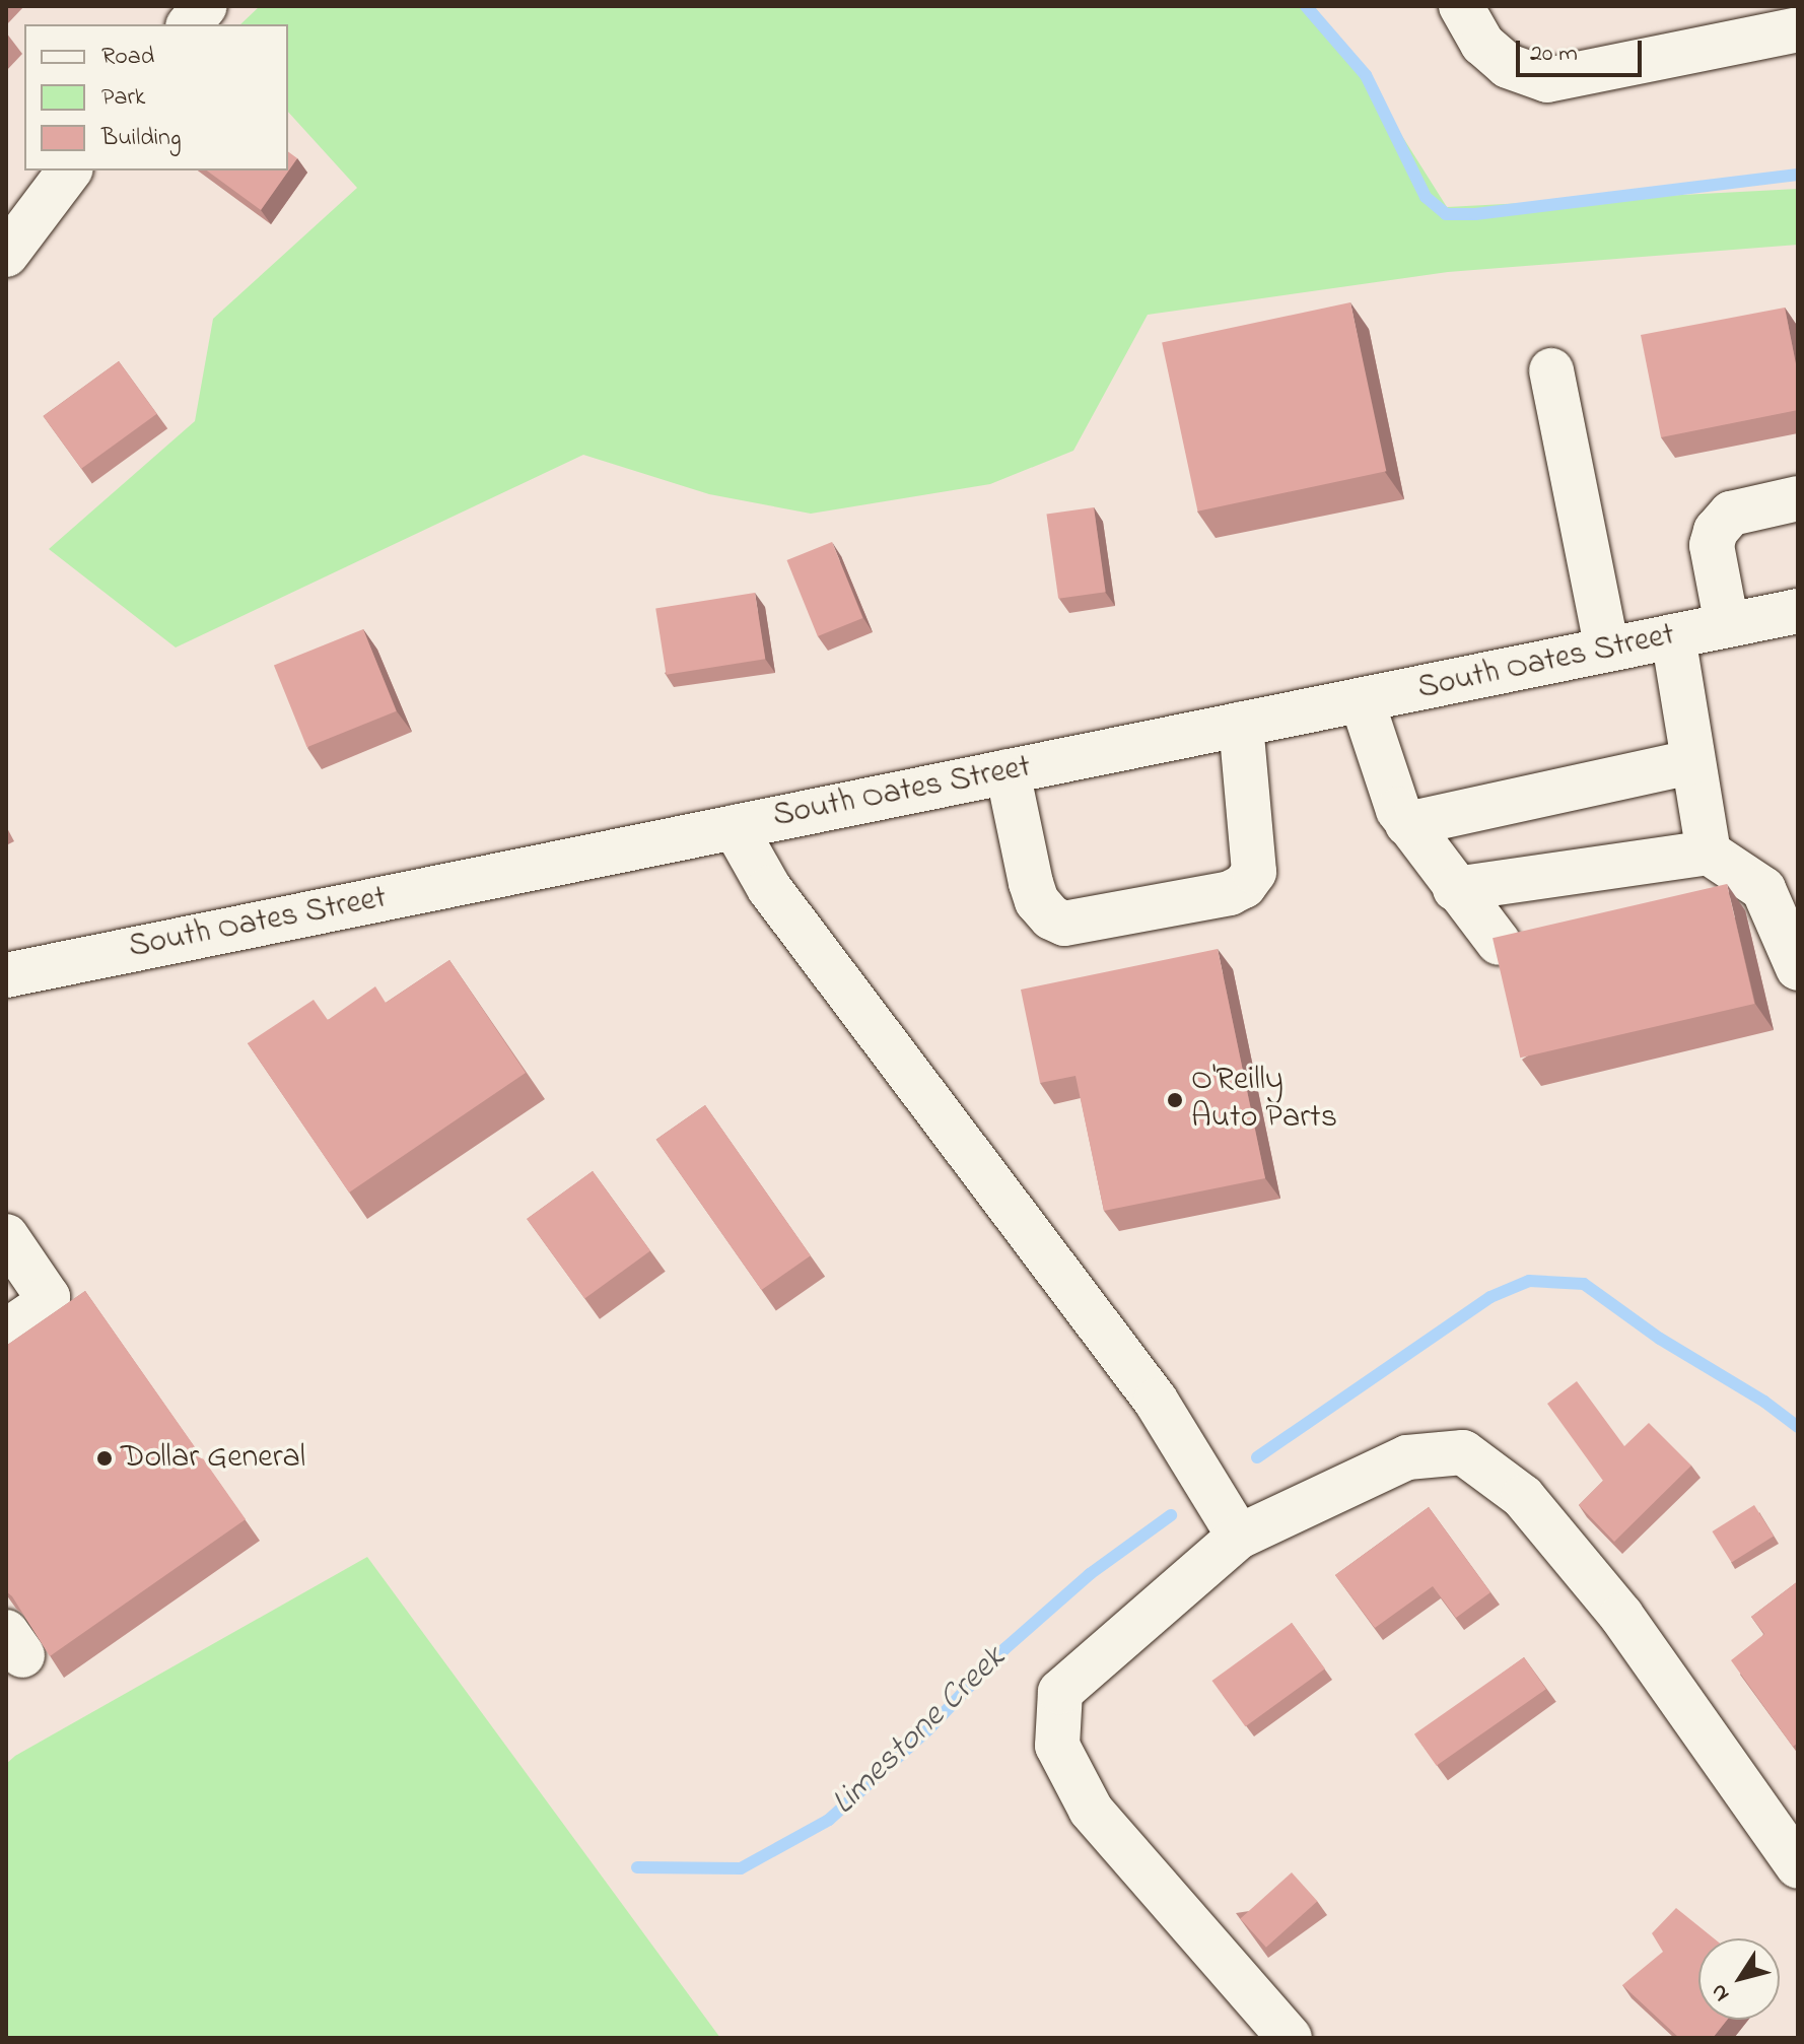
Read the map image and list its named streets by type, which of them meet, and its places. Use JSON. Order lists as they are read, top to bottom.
{
  "streets": {
    "street": ["South Oates Street"]
  },
  "water": ["Limestone Creek"],
  "places": ["O'Reilly Auto Parts", "Dollar General"],
  "legend": ["Road", "Park", "Building"],
  "scale_bar": "20 m",
  "north": "bottom left"
}
